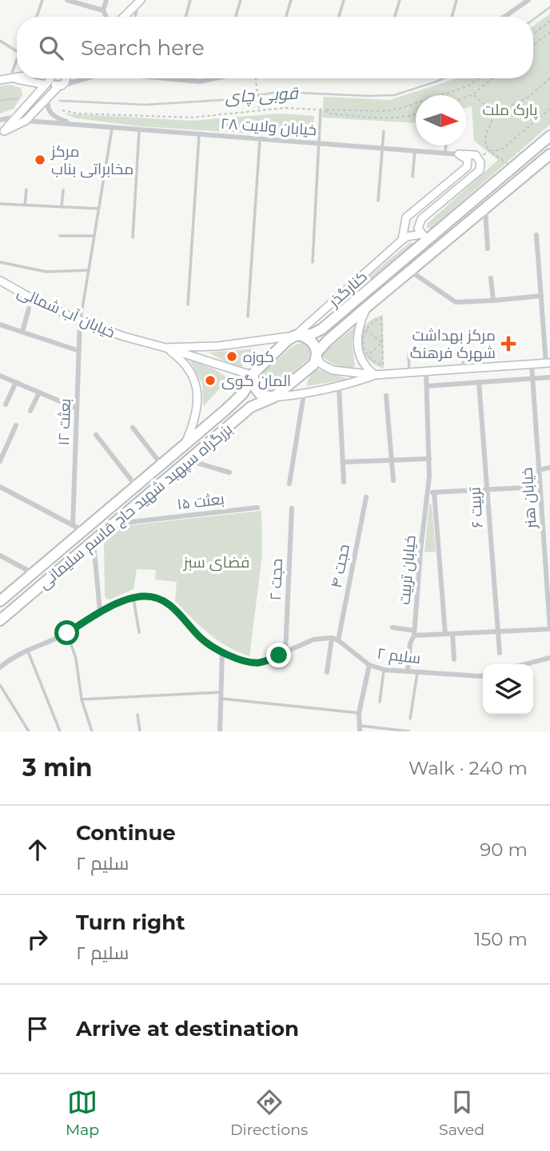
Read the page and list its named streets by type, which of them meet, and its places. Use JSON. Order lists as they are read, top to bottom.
{
  "streets": {
    "highway": ["بزرگراه سپهبد شهید حاج قاسم سلیمانی"],
    "main road": ["کنارگذر", "خیابان آب شمالی"],
    "street": [
      "خیابان ولایت ۲۸",
      "بعثت ۱۲",
      "خیابان هنر",
      "بعثت ۱۵",
      "تربیت ۶",
      "حجت ۴",
      "خیابان تربیت",
      "حجت ۲",
      "سلیم ۲"
    ]
  },
  "crossings": [
    ["کنارگذر", "خیابان آب شمالی"],
    ["کنارگذر", "بزرگراه سپهبد شهید حاج قاسم سلیمانی"],
    ["خیابان آب شمالی", "بعثت ۱۲"],
    ["خیابان آب شمالی", "بزرگراه سپهبد شهید حاج قاسم سلیمانی"],
    ["بعثت ۱۵", "بزرگراه سپهبد شهید حاج قاسم سلیمانی"],
    ["حجت ۴", "سلیم ۲"],
    ["خیابان تربیت", "سلیم ۲"]
  ],
  "water": ["قوبی چای"],
  "parks": ["پارک ملت", "فضای سبز"],
  "places": {
    "other": ["مرکز مخابراتی بناب", "کوزه", "المان گوی"],
    "health": ["مرکز بهداشت شهرک فرهنگ"]
  },
  "north": "right",
  "page": {
    "search": "Search here",
    "heading": ["3 min", "Walk · 240 m"],
    "list": [
      ["Continue", "سلیم ۲", "90 m"],
      ["Turn right", "سلیم ۲", "150 m"],
      "Arrive at destination"
    ],
    "nav": ["Map", "Directions", "Saved"]
  }
}
